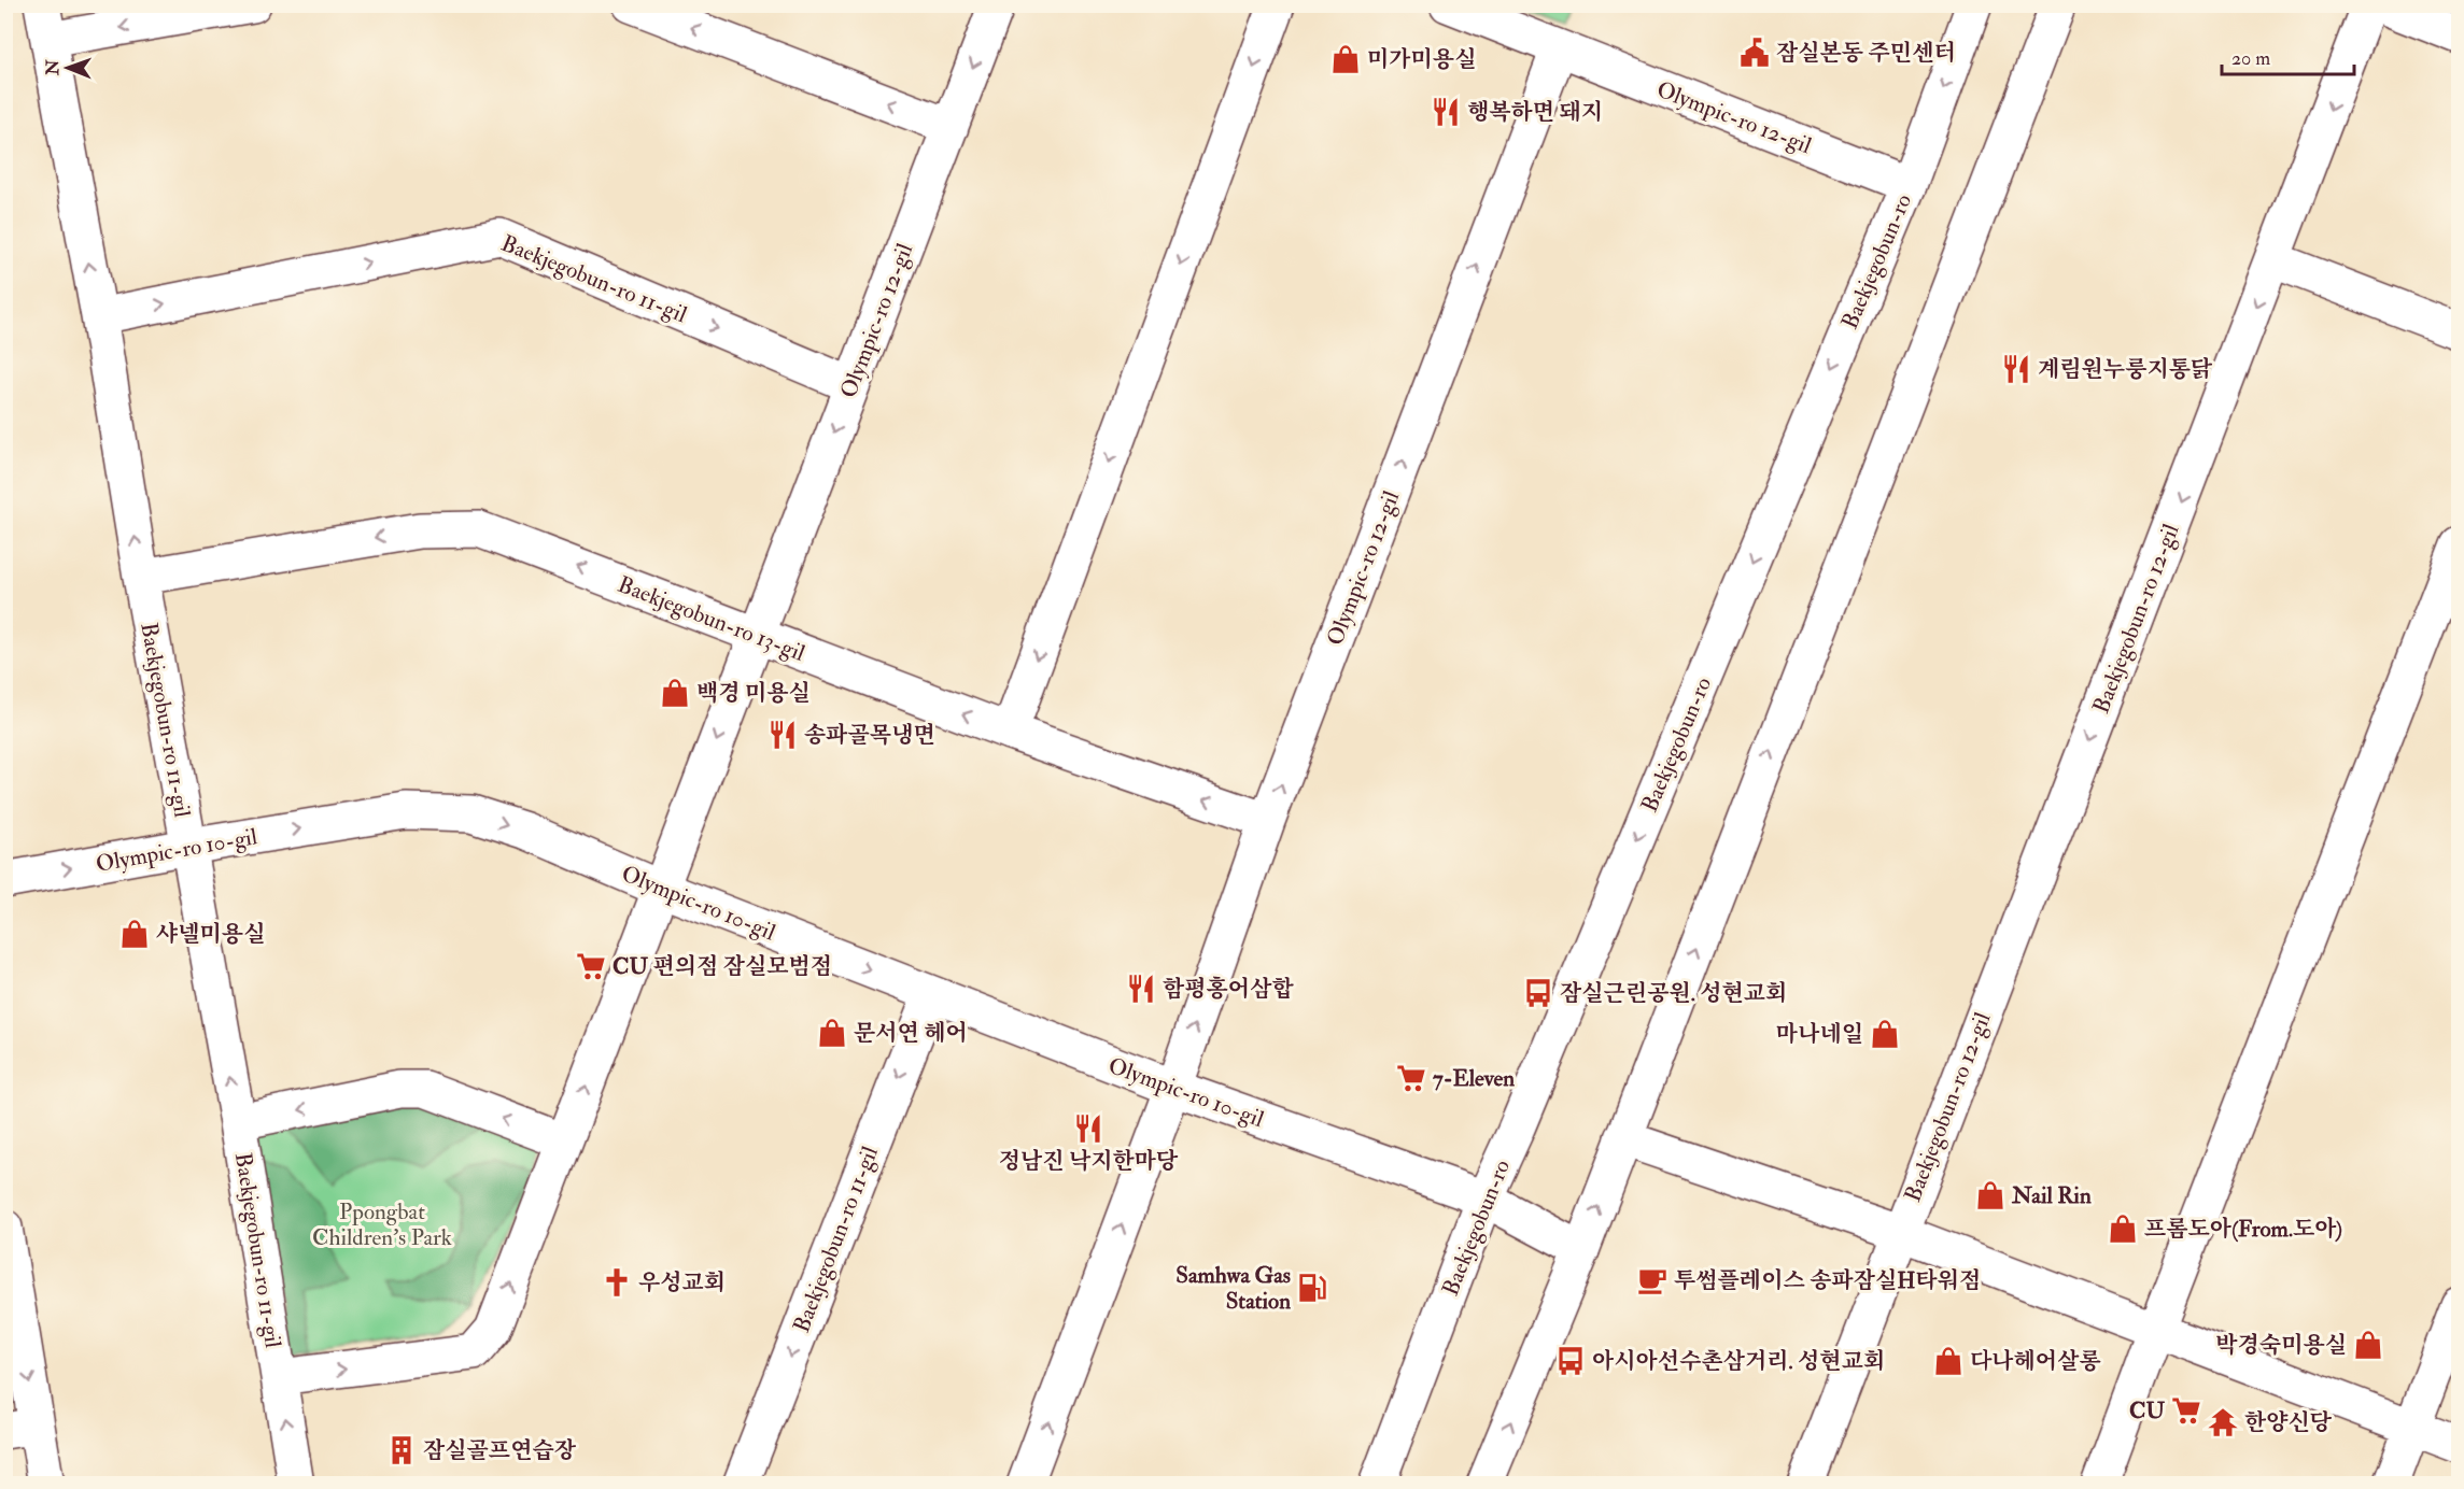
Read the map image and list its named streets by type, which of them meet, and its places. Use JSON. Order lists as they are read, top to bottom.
{
  "streets": {
    "street": [
      "Olympic-ro 12-gil",
      "Baekjegobun-ro",
      "Baekjegobun-ro 11-gil",
      "Baekjegobun-ro 13-gil",
      "Baekjegobun-ro 12-gil",
      "Olympic-ro 10-gil"
    ]
  },
  "crossings": [
    ["Olympic-ro 12-gil", "Baekjegobun-ro"],
    ["Olympic-ro 12-gil", "Baekjegobun-ro 11-gil"],
    ["Olympic-ro 12-gil", "Baekjegobun-ro 13-gil"],
    ["Olympic-ro 12-gil", "Olympic-ro 10-gil"],
    ["Baekjegobun-ro", "Olympic-ro 10-gil"],
    ["Baekjegobun-ro 11-gil", "Baekjegobun-ro 13-gil"],
    ["Baekjegobun-ro 11-gil", "Olympic-ro 10-gil"]
  ],
  "one_way": ["Baekjegobun-ro 13-gil", "Olympic-ro 10-gil"],
  "parks": ["Ppongbat Children's Park"],
  "places": {
    "public building": ["잠실본동 주민센터"],
    "shop": [
      "미가미용실",
      "백경 미용실",
      "샤넬미용실",
      "문서연 헤어",
      "마나네일",
      "Nail Rin",
      "프롬도아(From.도아)",
      "박경숙미용실",
      "다나헤어살롱"
    ],
    "restaurant": [
      "행복하면 돼지",
      "계림원누룽지통닭",
      "송파골목냉면",
      "함평홍어삼합",
      "정남진 낙지한마당"
    ],
    "supermarket": ["CU 편의점 잠실모범점", "7-Eleven", "CU"],
    "bus stop": ["잠실근린공원. 성현교회", "아시아선수촌삼거리. 성현교회"],
    "cafe": ["투썸플레이스 송파잠실H타워점"],
    "church": ["우성교회"],
    "fuel station": ["Samhwa Gas Station"],
    "temple": ["한양신당"],
    "building": ["잠실골프연습장"]
  },
  "scale_bar": "20 m",
  "north": "left"
}
